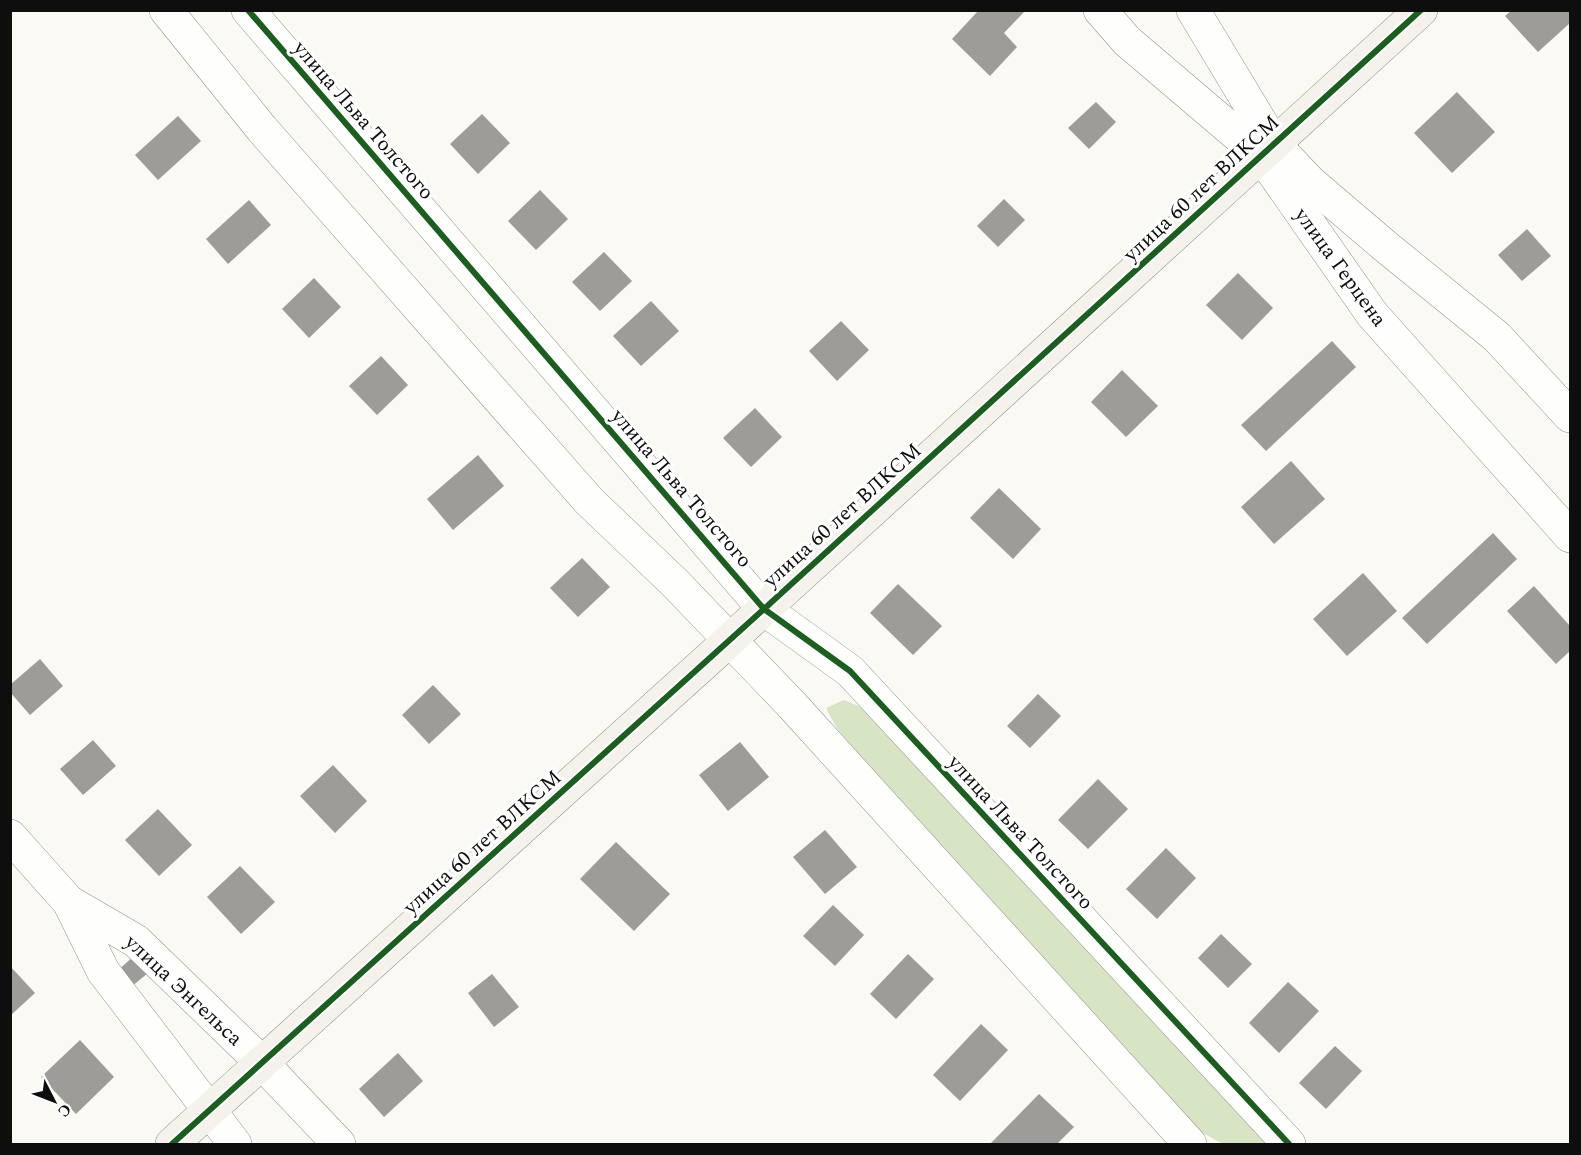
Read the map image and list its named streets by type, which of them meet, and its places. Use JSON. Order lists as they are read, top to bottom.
{
  "streets": {
    "street": [
      "улица Льва Толстого",
      "улица 60 лет ВЛКСМ",
      "улица Герцена",
      "улица Энгельса"
    ]
  },
  "crossings": [
    ["улица Льва Толстого", "улица 60 лет ВЛКСМ"],
    ["улица 60 лет ВЛКСМ", "улица Герцена"],
    ["улица 60 лет ВЛКСМ", "улица Энгельса"]
  ],
  "north": "bottom right"
}
